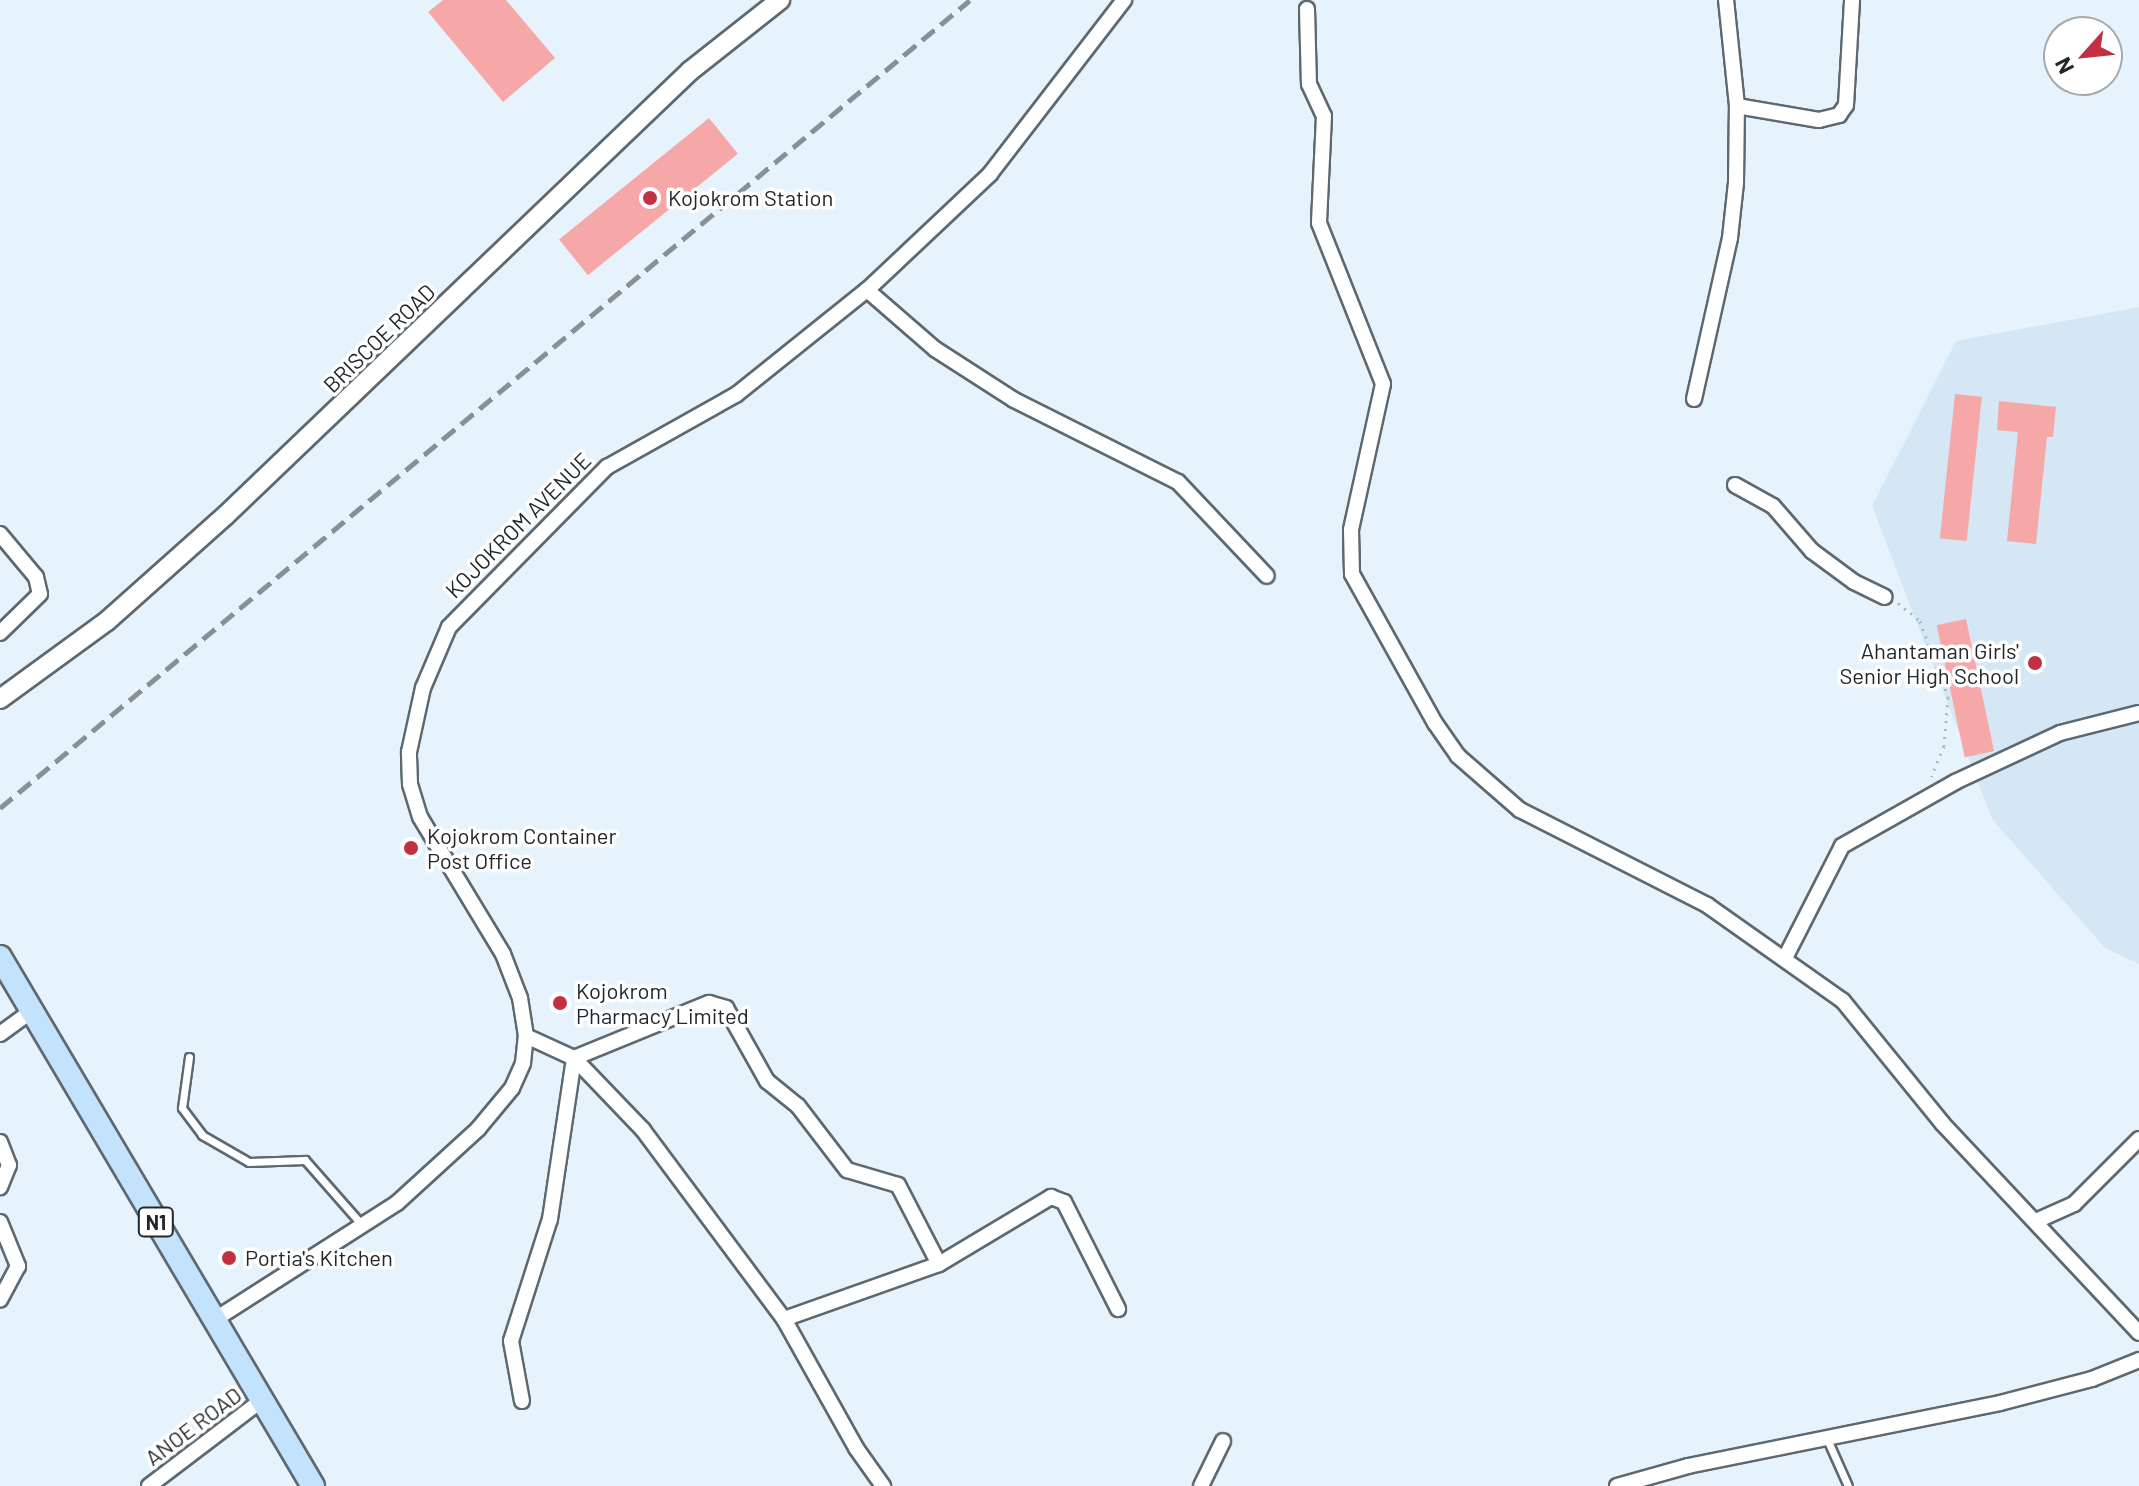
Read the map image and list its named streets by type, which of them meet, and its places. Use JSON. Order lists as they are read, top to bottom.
{
  "streets": {
    "highway": ["N1"],
    "street": ["BRISCOE ROAD", "KOJOKROM AVENUE", "ANOE ROAD"]
  },
  "crossings": [
    ["KOJOKROM AVENUE", "N1"],
    ["N1", "ANOE ROAD"]
  ],
  "places": [
    "Kojokrom Station",
    "Ahantaman Girls' Senior High School",
    "Kojokrom Container Post Office",
    "Kojokrom Pharmacy Limited",
    "Portia's Kitchen"
  ],
  "north": "bottom left"
}
